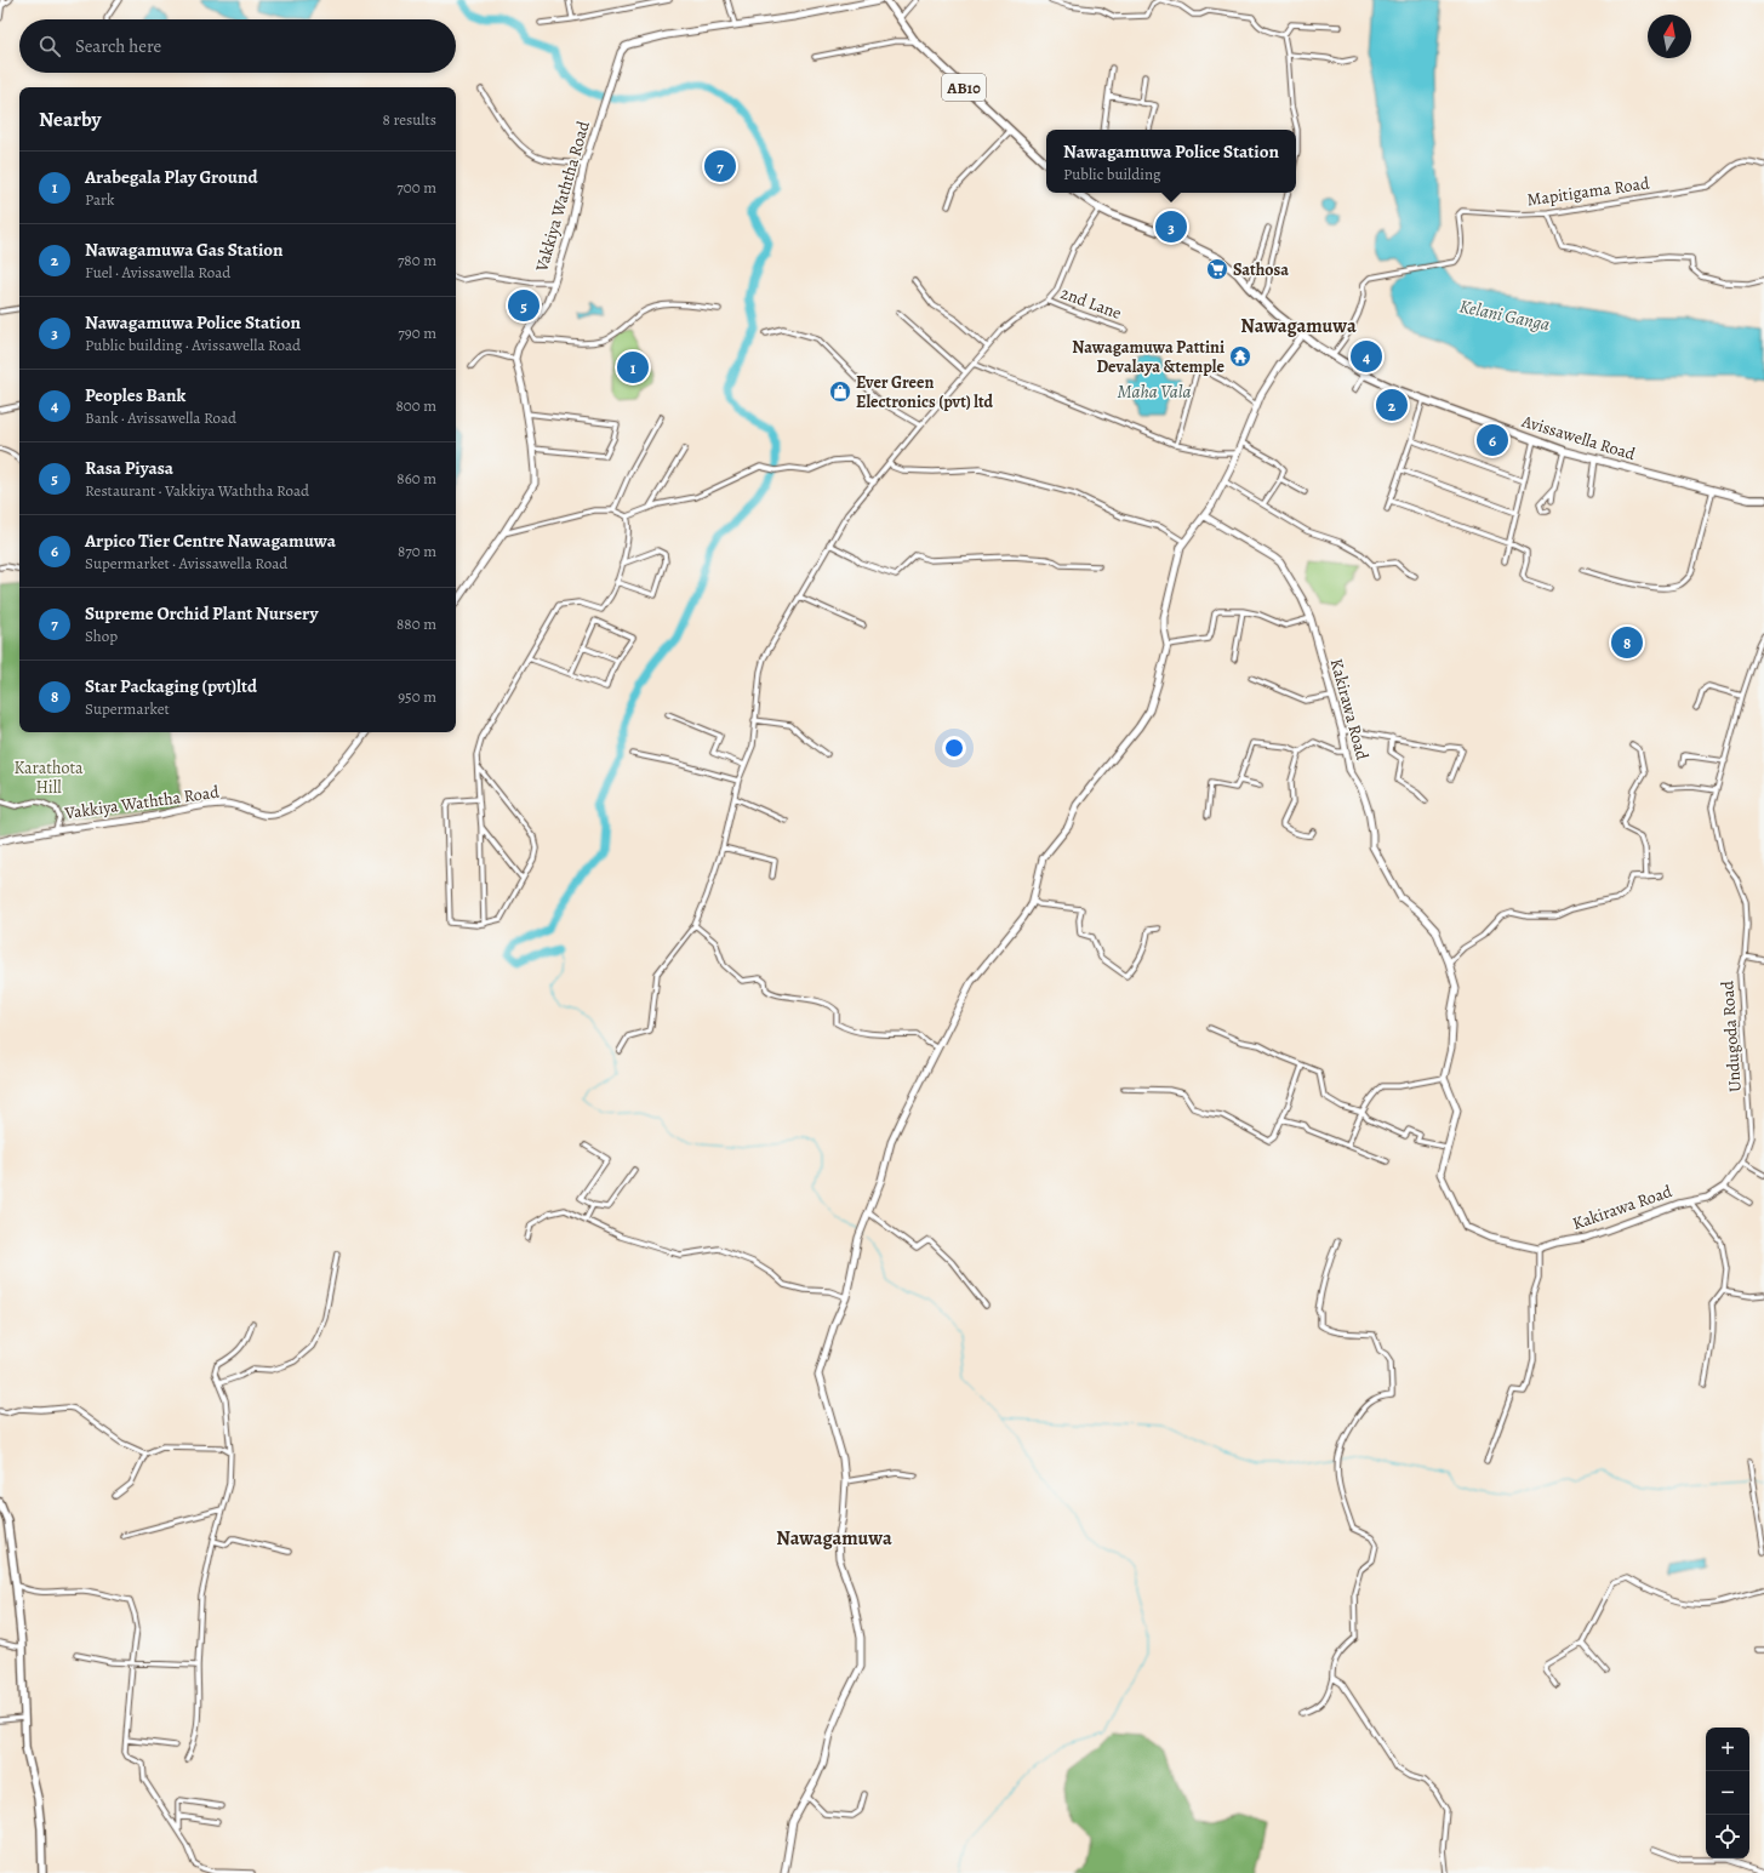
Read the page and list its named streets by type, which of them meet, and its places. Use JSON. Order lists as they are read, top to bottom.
{
  "streets": {
    "main road": ["AB10", "Avissawella Road"],
    "street": [
      "Mapitigama Road",
      "Vakkiya Waththa Road",
      "2nd Lane",
      "Kakirawa Road",
      "Undugoda Road"
    ]
  },
  "crossings": [
    ["Mapitigama Road", "Avissawella Road"],
    ["Kakirawa Road", "Undugoda Road"]
  ],
  "districts": ["Nawagamuwa", "Nawagamuwa"],
  "water": ["Kelani Ganga", "Maha Vala"],
  "parks": ["Karathota Hill"],
  "places": {
    "supermarket": ["Sathosa"],
    "temple": ["Nawagamuwa Pattini Devalaya &temple"],
    "shop": ["Ever Green Electronics (pvt) ltd"]
  },
  "north": "top",
  "page": {
    "search": "Search here",
    "heading": ["Nearby", "8 results"],
    "popup": ["Nawagamuwa Police Station", "Public building"],
    "pins": [
      "7",
      "3",
      "5",
      "4",
      "1",
      "2",
      "6",
      "8"
    ],
    "list": [
      {
        "mark": "1",
        "name": "Arabegala Play Ground",
        "note": "Park",
        "value": "700 m"
      },
      {
        "mark": "2",
        "name": "Nawagamuwa Gas Station",
        "note": "Fuel · Avissawella Road",
        "value": "780 m"
      },
      {
        "mark": "3",
        "name": "Nawagamuwa Police Station",
        "note": "Public building · Avissawella Road",
        "value": "790 m"
      },
      {
        "mark": "4",
        "name": "Peoples Bank",
        "note": "Bank · Avissawella Road",
        "value": "800 m"
      },
      {
        "mark": "5",
        "name": "Rasa Piyasa",
        "note": "Restaurant · Vakkiya Waththa Road",
        "value": "860 m"
      },
      {
        "mark": "6",
        "name": "Arpico Tier Centre Nawagamuwa",
        "note": "Supermarket · Avissawella Road",
        "value": "870 m"
      },
      {
        "mark": "7",
        "name": "Supreme Orchid Plant Nursery",
        "note": "Shop",
        "value": "880 m"
      },
      {
        "mark": "8",
        "name": "Star Packaging (pvt)ltd",
        "note": "Supermarket",
        "value": "950 m"
      }
    ],
    "map_buttons": ["+", "−"]
  }
}
